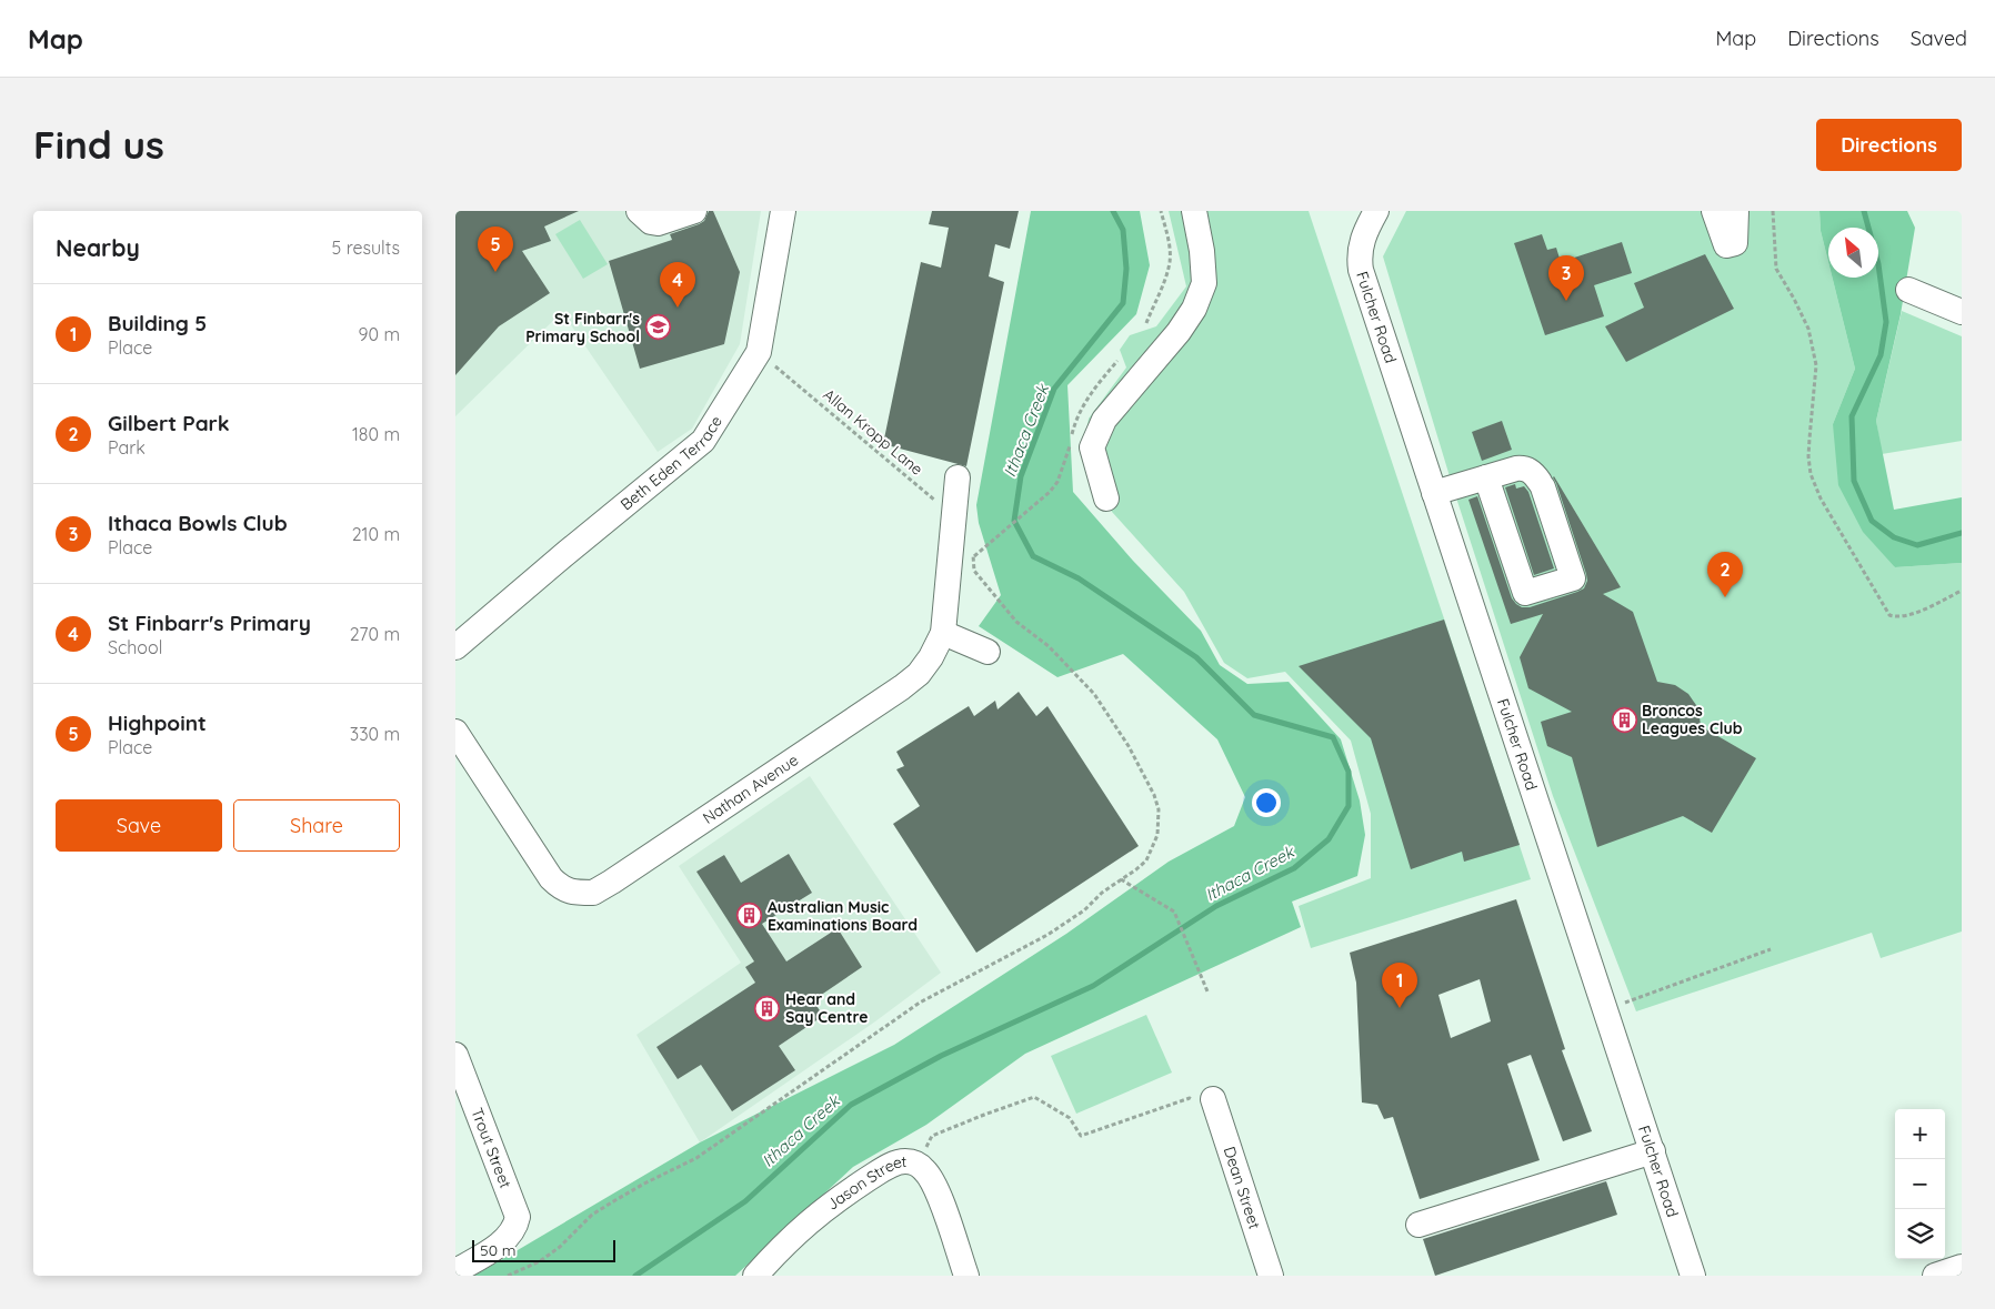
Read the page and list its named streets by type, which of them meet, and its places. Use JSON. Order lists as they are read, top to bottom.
{
  "streets": {
    "street": [
      "Fulcher Road",
      "Beth Eden Terrace",
      "Nathan Avenue",
      "Trout Street",
      "Jason Street",
      "Dean Street"
    ],
    "path": ["Allan Kropp Lane"]
  },
  "crossings": [
    ["Allan Kropp Lane", "Nathan Avenue"]
  ],
  "water": ["Ithaca Creek"],
  "places": {
    "school or university": ["St Finbarr's Primary School"],
    "building": ["Broncos Leagues Club", "Australian Music Examinations Board", "Hear and Say Centre"]
  },
  "scale_bar": "50 m",
  "north": "top left",
  "page": {
    "header": "Map",
    "nav": ["Map", "Directions", "Saved"],
    "buttons": [
      "Directions",
      ["Save", "Share"]
    ],
    "title": "Find us",
    "heading": ["Nearby", "5 results"],
    "pins": [
      "5",
      "3",
      "4",
      "2",
      "1"
    ],
    "list": [
      {
        "mark": "1",
        "name": "Building 5",
        "note": "Place",
        "value": "90 m"
      },
      {
        "mark": "2",
        "name": "Gilbert Park",
        "note": "Park",
        "value": "180 m"
      },
      {
        "mark": "3",
        "name": "Ithaca Bowls Club",
        "note": "Place",
        "value": "210 m"
      },
      {
        "mark": "4",
        "name": "St Finbarr's Primary",
        "note": "School",
        "value": "270 m"
      },
      {
        "mark": "5",
        "name": "Highpoint",
        "note": "Place",
        "value": "330 m"
      }
    ],
    "map_buttons": ["+", "−"],
    "scale": "50 m"
  }
}
